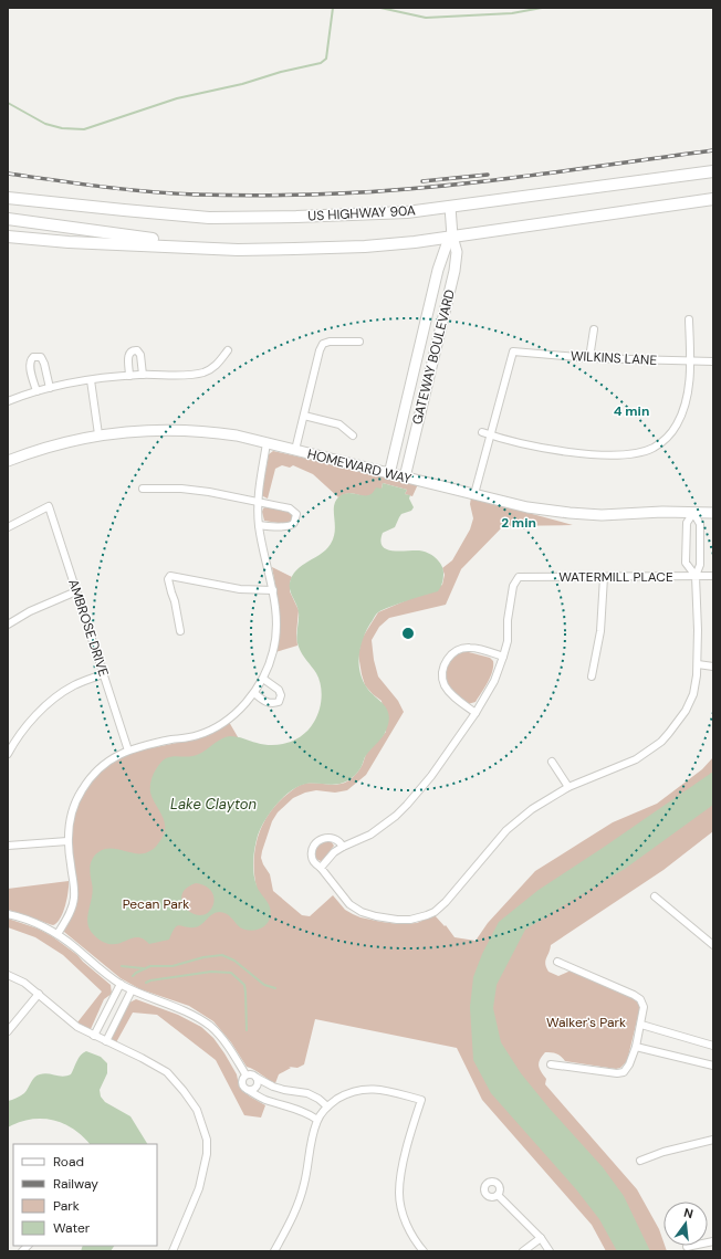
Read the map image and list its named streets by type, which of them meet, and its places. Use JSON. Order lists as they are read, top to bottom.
{
  "streets": {
    "main road": ["US HIGHWAY 90A"],
    "street": [
      "GATEWAY BOULEVARD",
      "WILKINS LANE",
      "HOMEWARD WAY",
      "WATERMILL PLACE",
      "AMBROSE DRIVE"
    ]
  },
  "crossings": [
    ["US HIGHWAY 90A", "GATEWAY BOULEVARD"],
    ["GATEWAY BOULEVARD", "HOMEWARD WAY"]
  ],
  "water": ["Lake Clayton"],
  "parks": ["Pecan Park", "Walker's Park"],
  "legend": [
    "Road",
    "Railway",
    "Park",
    "Water"
  ],
  "north": "top",
  "rings": ["4 min", "2 min"]
}
